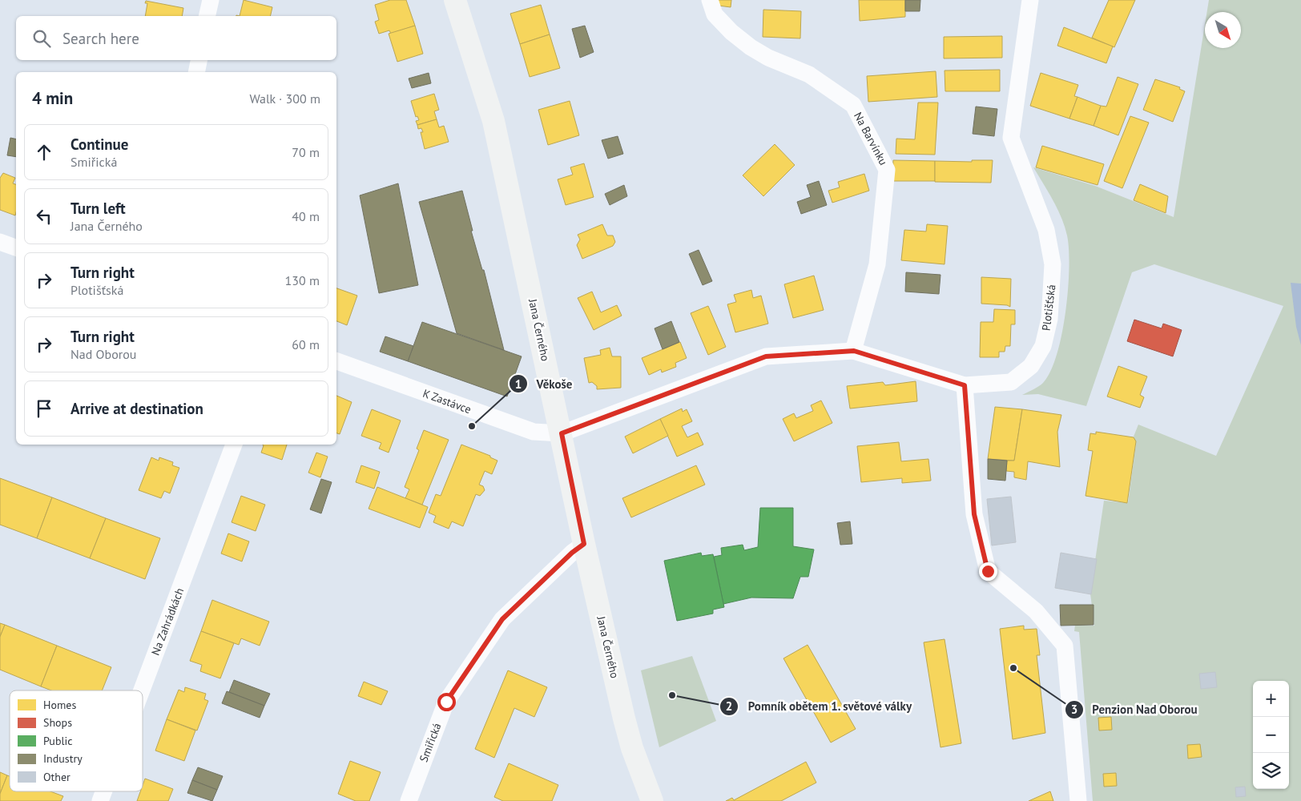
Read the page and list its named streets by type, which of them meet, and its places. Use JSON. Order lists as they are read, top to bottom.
{
  "streets": {
    "street": [
      "Na Barvínku",
      "Plotišťská",
      "Jana Černého",
      "K Zastávce",
      "Na Zahrádkách",
      "Smiřická"
    ]
  },
  "crossings": [
    ["Na Barvínku", "Plotišťská"],
    ["Plotišťská", "Jana Černého"],
    ["Plotišťská", "K Zastávce"],
    ["Jana Černého", "K Zastávce"],
    ["Jana Černého", "Smiřická"]
  ],
  "places": ["Věkoše", "Penzion Nad Oborou", "Pomník obětem 1. světové války"],
  "legend": [
    "Homes",
    "Shops",
    "Public",
    "Industry",
    "Other"
  ],
  "north": "bottom right",
  "page": {
    "search": "Search here",
    "heading": ["4 min", "Walk · 300 m"],
    "list": [
      ["Continue", "Smiřická", "70 m"],
      ["Turn left", "Jana Černého", "40 m"],
      ["Turn right", "Plotišťská", "130 m"],
      ["Turn right", "Nad Oborou", "60 m"],
      "Arrive at destination"
    ],
    "map_buttons": ["+", "−"]
  }
}
